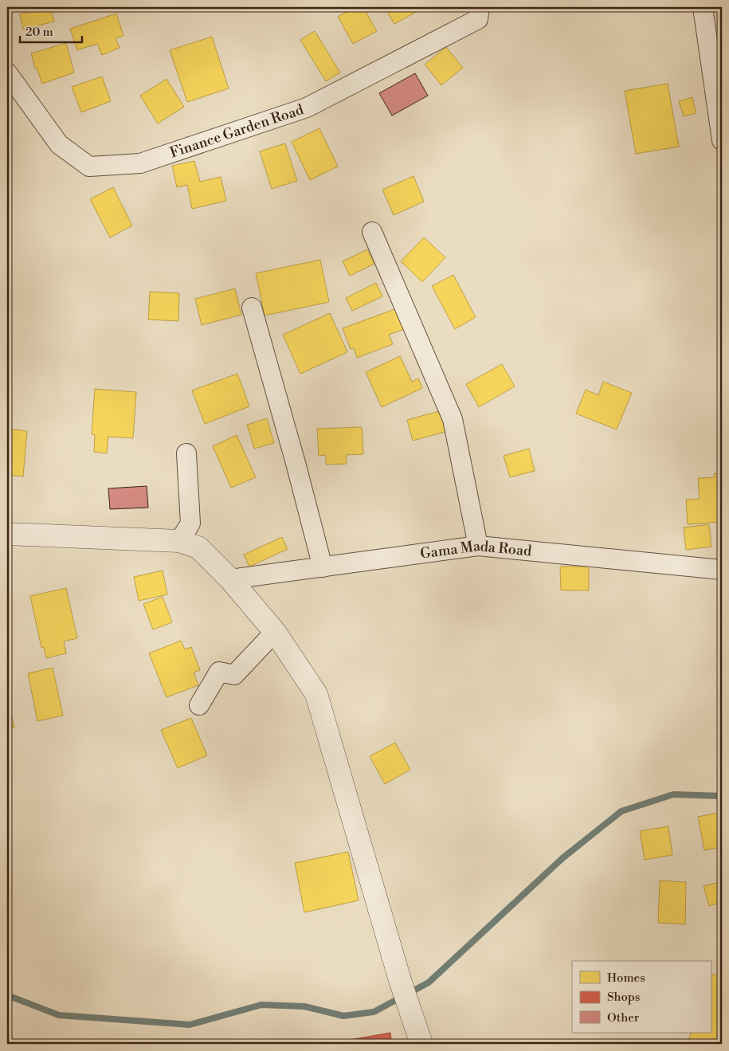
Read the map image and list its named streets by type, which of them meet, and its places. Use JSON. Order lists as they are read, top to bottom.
{
  "streets": {
    "street": ["Finance Garden Road", "Gama Mada Road"]
  },
  "legend": ["Homes", "Shops", "Other"],
  "scale_bar": "20 m"
}
